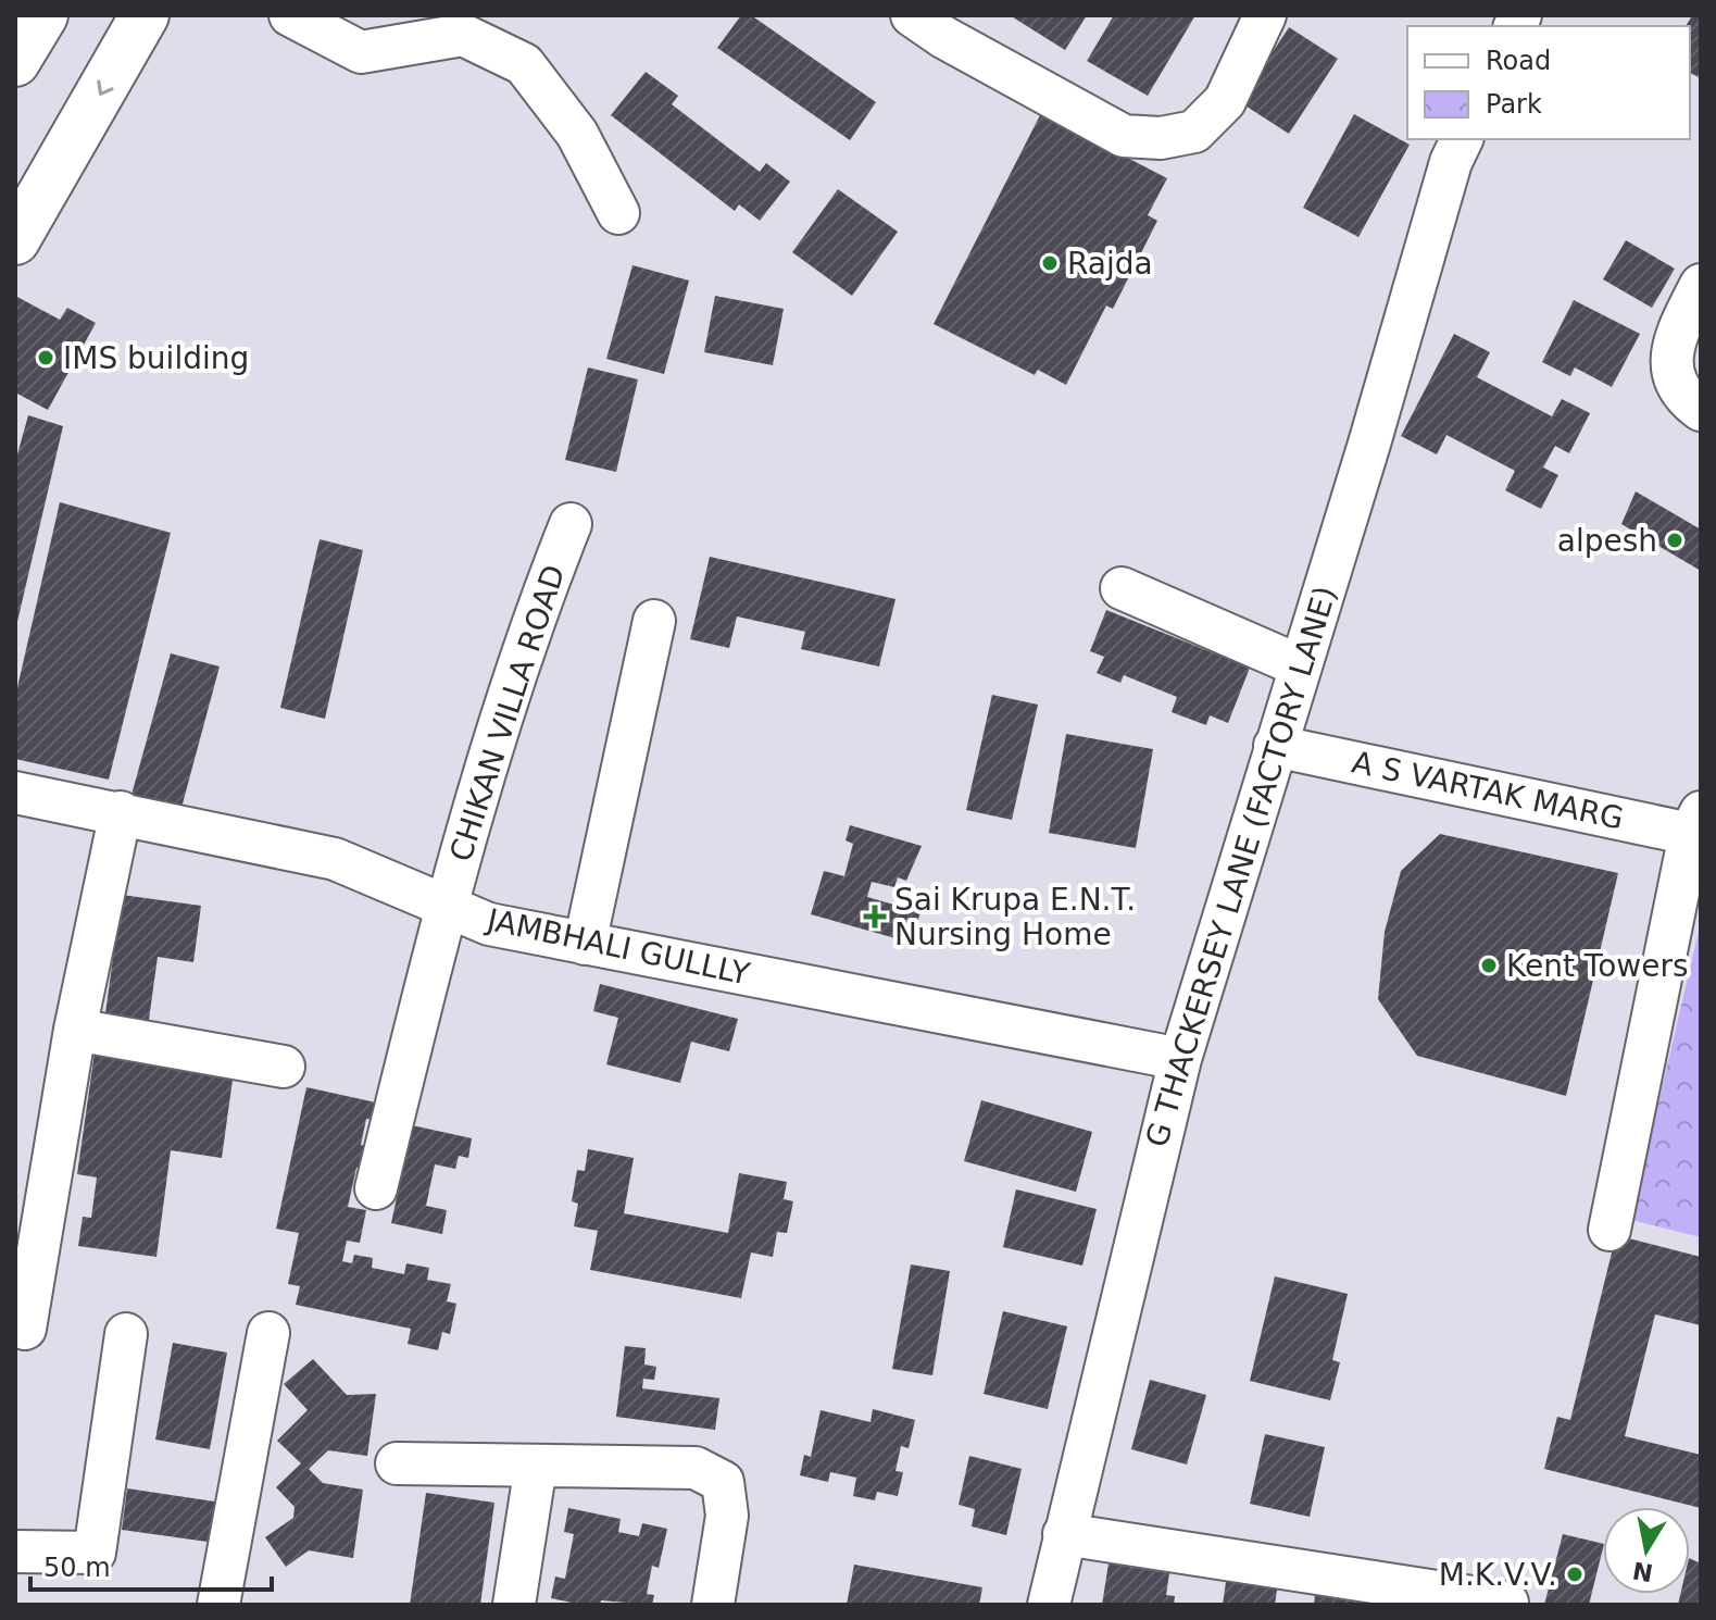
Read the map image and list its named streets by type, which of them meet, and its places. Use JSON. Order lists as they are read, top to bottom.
{
  "streets": {
    "street": [
      "CHIKAN VILLA ROAD",
      "A S VARTAK MARG",
      "G THACKERSEY LANE (FACTORY LANE)",
      "JAMBHALI GULLLY"
    ]
  },
  "crossings": [
    ["CHIKAN VILLA ROAD", "JAMBHALI GULLLY"],
    ["A S VARTAK MARG", "G THACKERSEY LANE (FACTORY LANE)"],
    ["G THACKERSEY LANE (FACTORY LANE)", "JAMBHALI GULLLY"]
  ],
  "places": {
    "other": [
      "Rajda",
      "IMS building",
      "alpesh",
      "Kent Towers",
      "M.K.V.V."
    ],
    "health": ["Sai Krupa E.N.T. Nursing Home"]
  },
  "legend": ["Road", "Park"],
  "scale_bar": "50 m",
  "north": "bottom"
}
